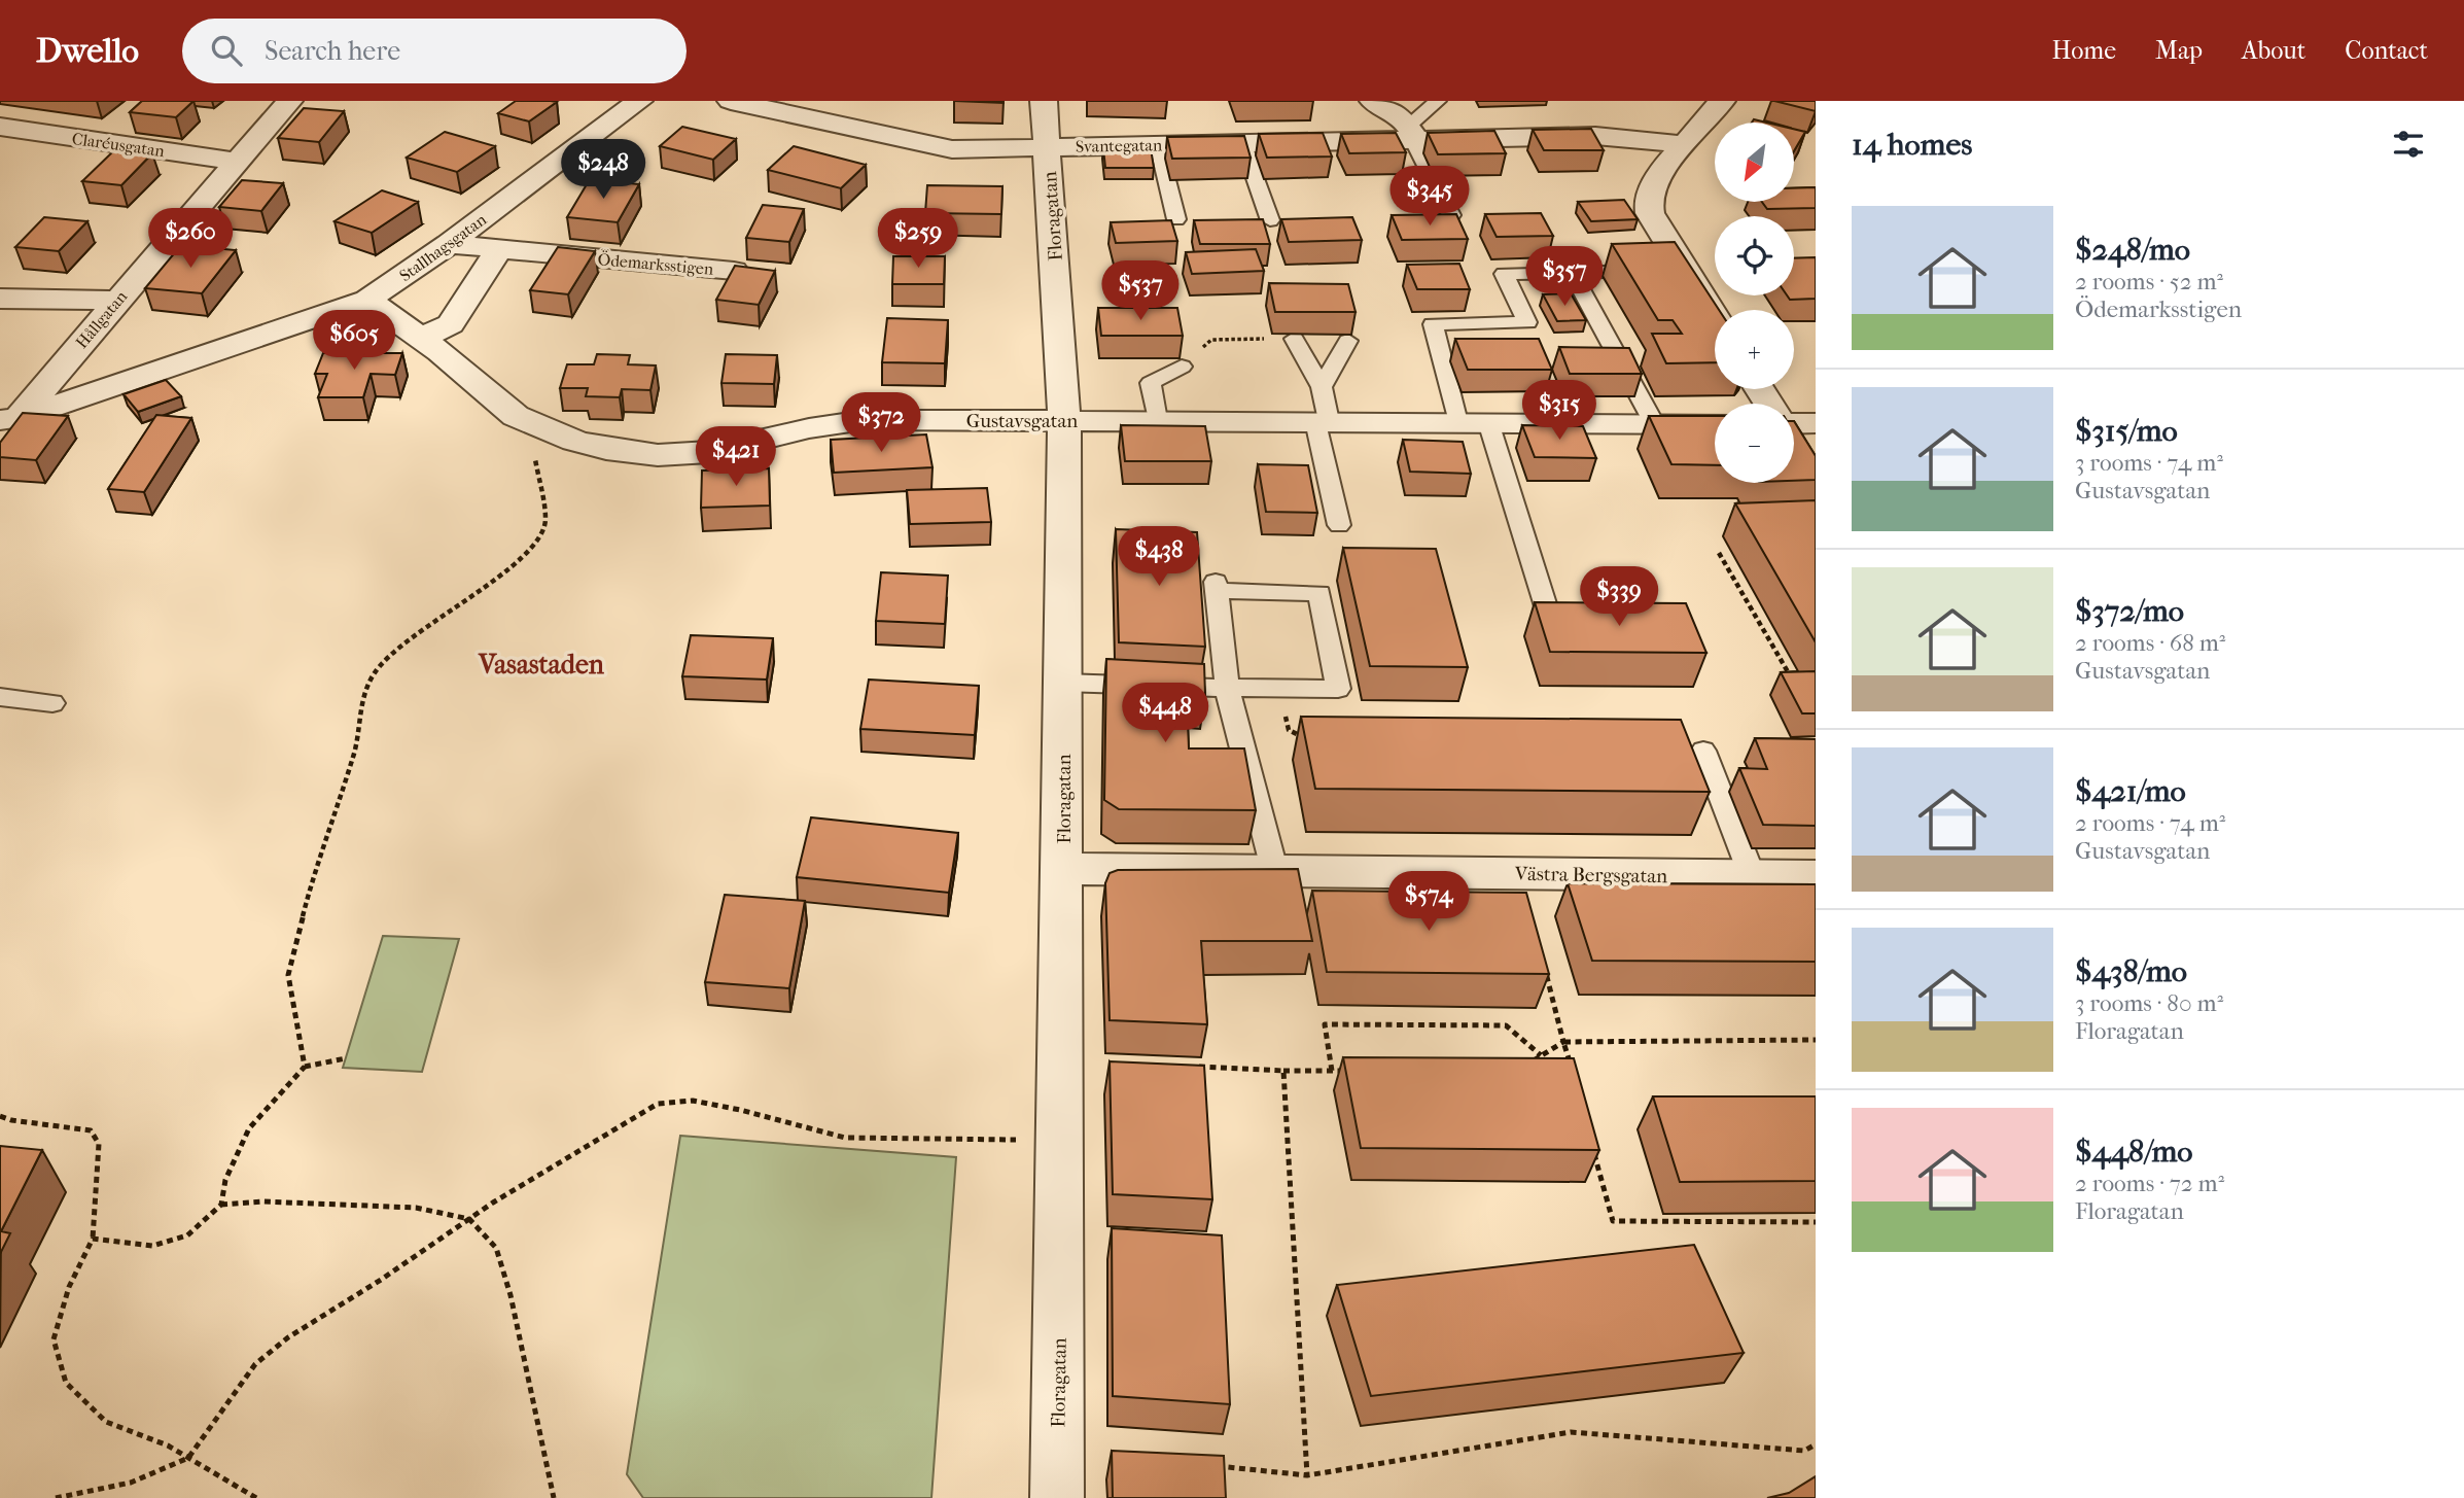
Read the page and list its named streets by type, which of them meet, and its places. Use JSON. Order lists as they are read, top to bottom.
{
  "streets": {
    "street": [
      "Claréusgatan",
      "Svantegatan",
      "Floragatan",
      "Stallhagsgatan",
      "Ödemarksstigen",
      "Hållgatan",
      "Gustavsgatan",
      "Västra Bergsgatan"
    ]
  },
  "crossings": [
    ["Claréusgatan", "Hållgatan"],
    ["Svantegatan", "Floragatan"],
    ["Floragatan", "Gustavsgatan"],
    ["Floragatan", "Västra Bergsgatan"],
    ["Stallhagsgatan", "Ödemarksstigen"],
    ["Stallhagsgatan", "Hållgatan"],
    ["Stallhagsgatan", "Gustavsgatan"]
  ],
  "districts": ["Vasastaden"],
  "north": "bottom left",
  "page": {
    "header": "Dwello",
    "search": "Search here",
    "nav": [
      "Home",
      "Map",
      "About",
      "Contact"
    ],
    "heading": "14 homes",
    "map_buttons": ["+", "−"],
    "price": [
      "$248",
      "$345",
      "$260",
      "$259",
      "$357",
      "$537",
      "$605",
      "$315",
      "$372",
      "$421",
      "$438",
      "$339",
      "$448",
      "$574"
    ],
    "list": [
      {
        "name": "$248/mo",
        "note": "2 rooms · 52 m² · Ödemarksstigen"
      },
      {
        "name": "$315/mo",
        "note": "3 rooms · 74 m² · Gustavsgatan"
      },
      {
        "name": "$372/mo",
        "note": "2 rooms · 68 m² · Gustavsgatan"
      },
      {
        "name": "$421/mo",
        "note": "2 rooms · 74 m² · Gustavsgatan"
      },
      {
        "name": "$438/mo",
        "note": "3 rooms · 80 m² · Floragatan"
      },
      {
        "name": "$448/mo",
        "note": "2 rooms · 72 m² · Floragatan"
      }
    ]
  }
}
